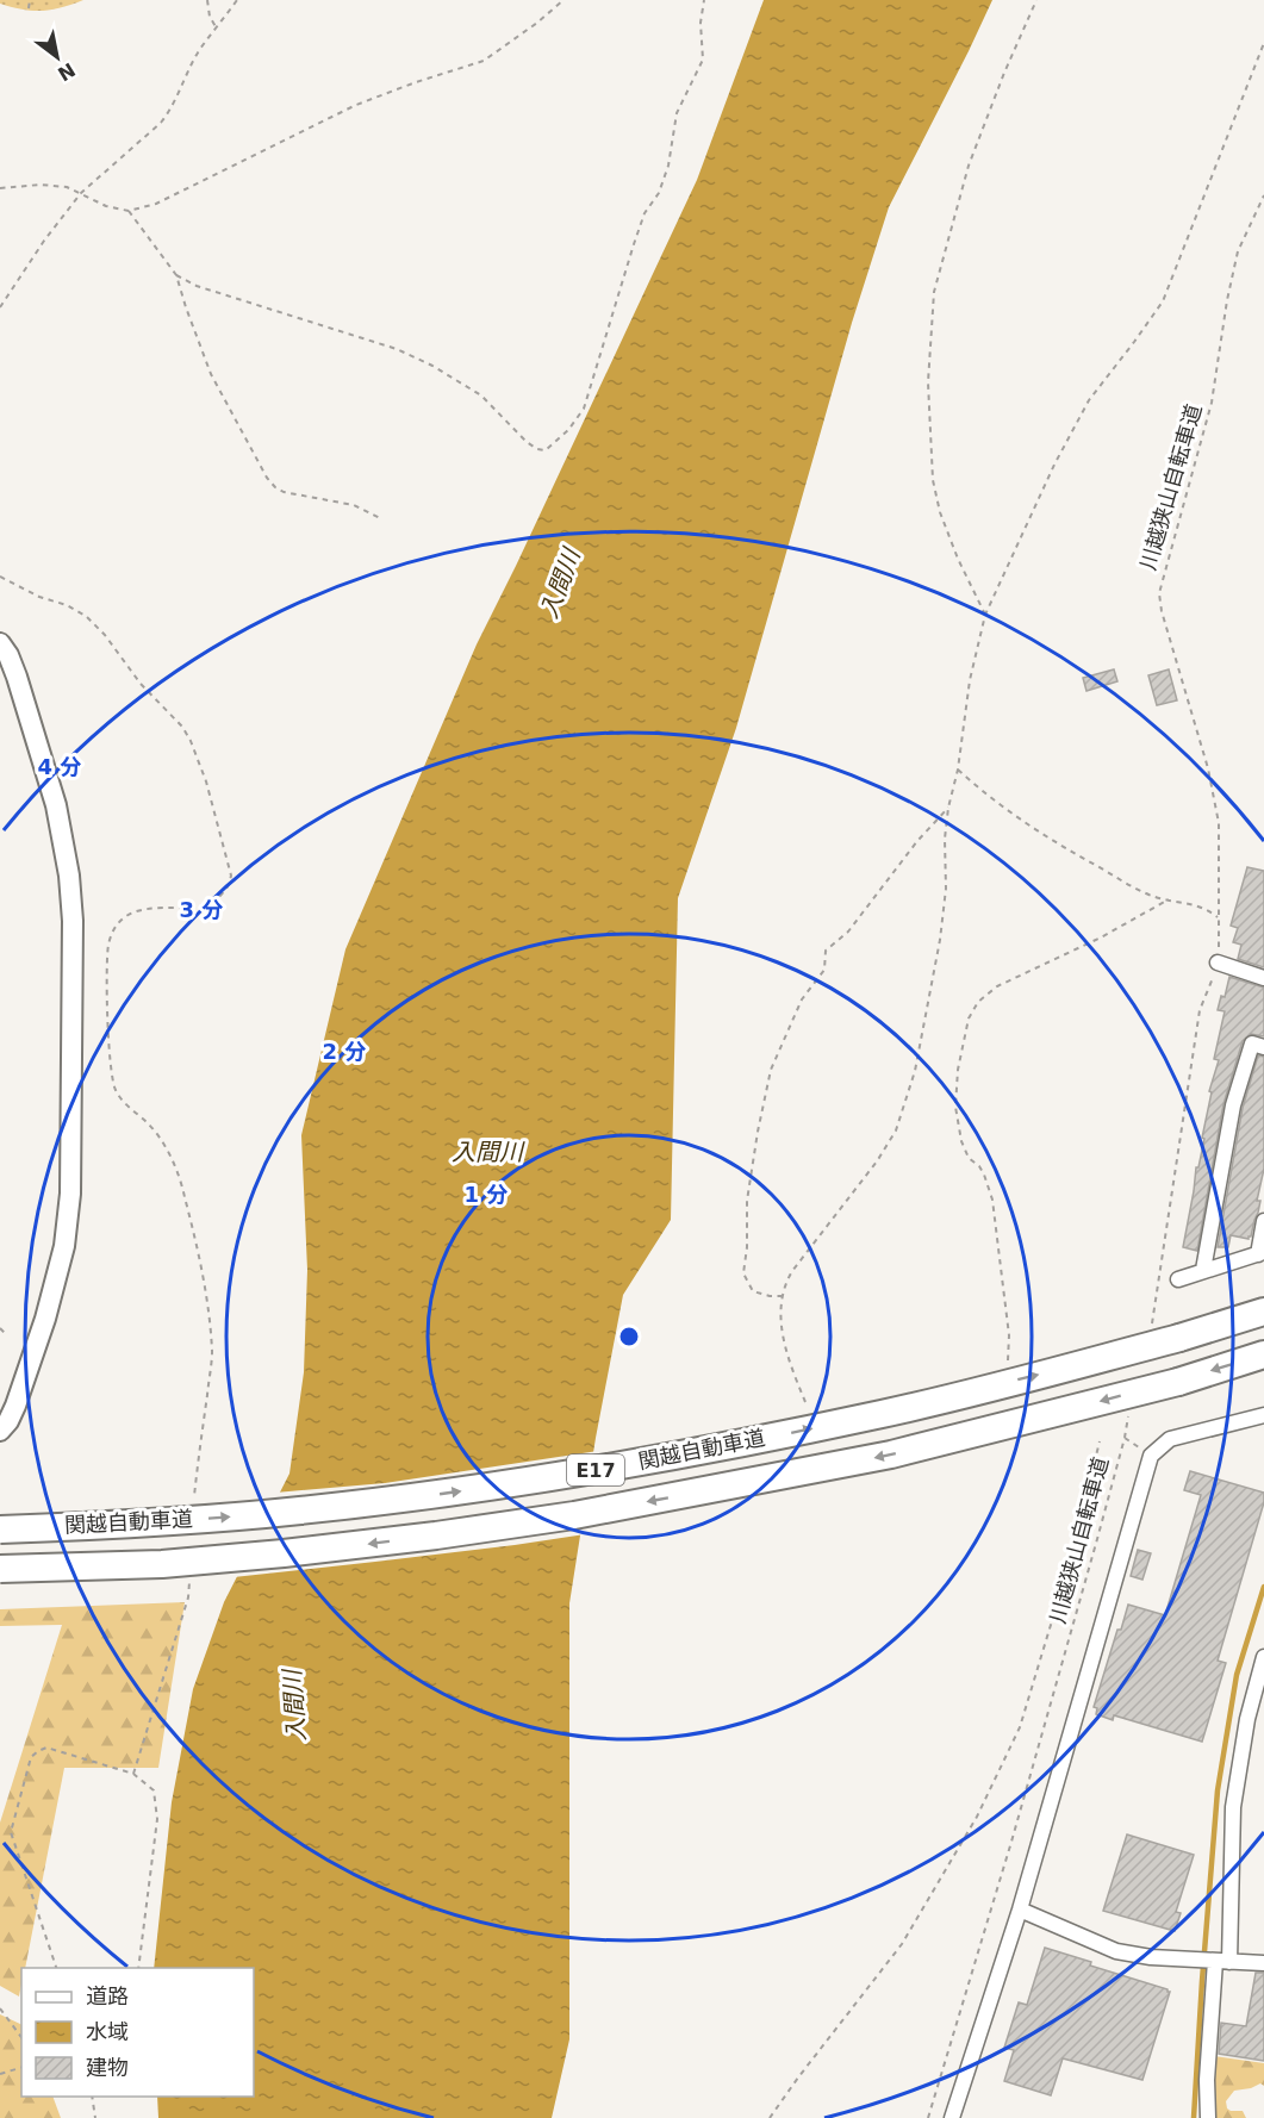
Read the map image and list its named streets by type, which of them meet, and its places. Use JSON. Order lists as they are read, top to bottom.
{
  "streets": {
    "highway": ["関越自動車道", "E17"],
    "path": ["川越狭山自転車道"]
  },
  "water": ["入間川"],
  "legend": ["道路", "水域", "建物"],
  "north": "bottom right",
  "rings": [
    "4 分",
    "3 分",
    "2 分",
    "1 分"
  ]
}
